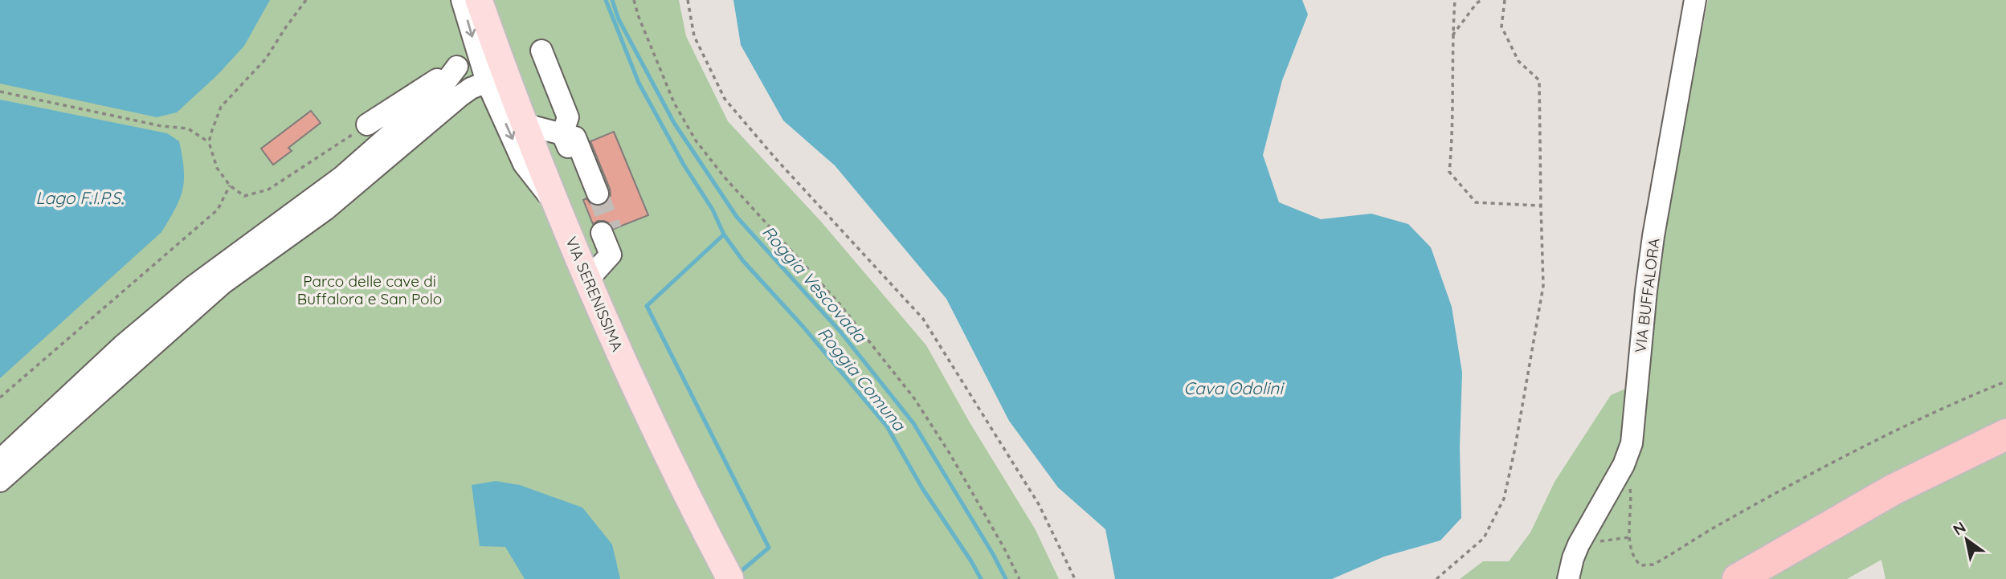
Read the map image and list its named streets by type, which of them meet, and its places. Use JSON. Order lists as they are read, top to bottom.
{
  "streets": {
    "main road": ["VIA SERENISSIMA"],
    "street": ["VIA BUFFALORA"]
  },
  "water": [
    "Lago F.I.P.S.",
    "Roggia Vescovada",
    "Roggia Comuna",
    "Cava Odolini"
  ],
  "parks": ["Parco delle cave di Buffalora e San Polo"],
  "north": "top left"
}
